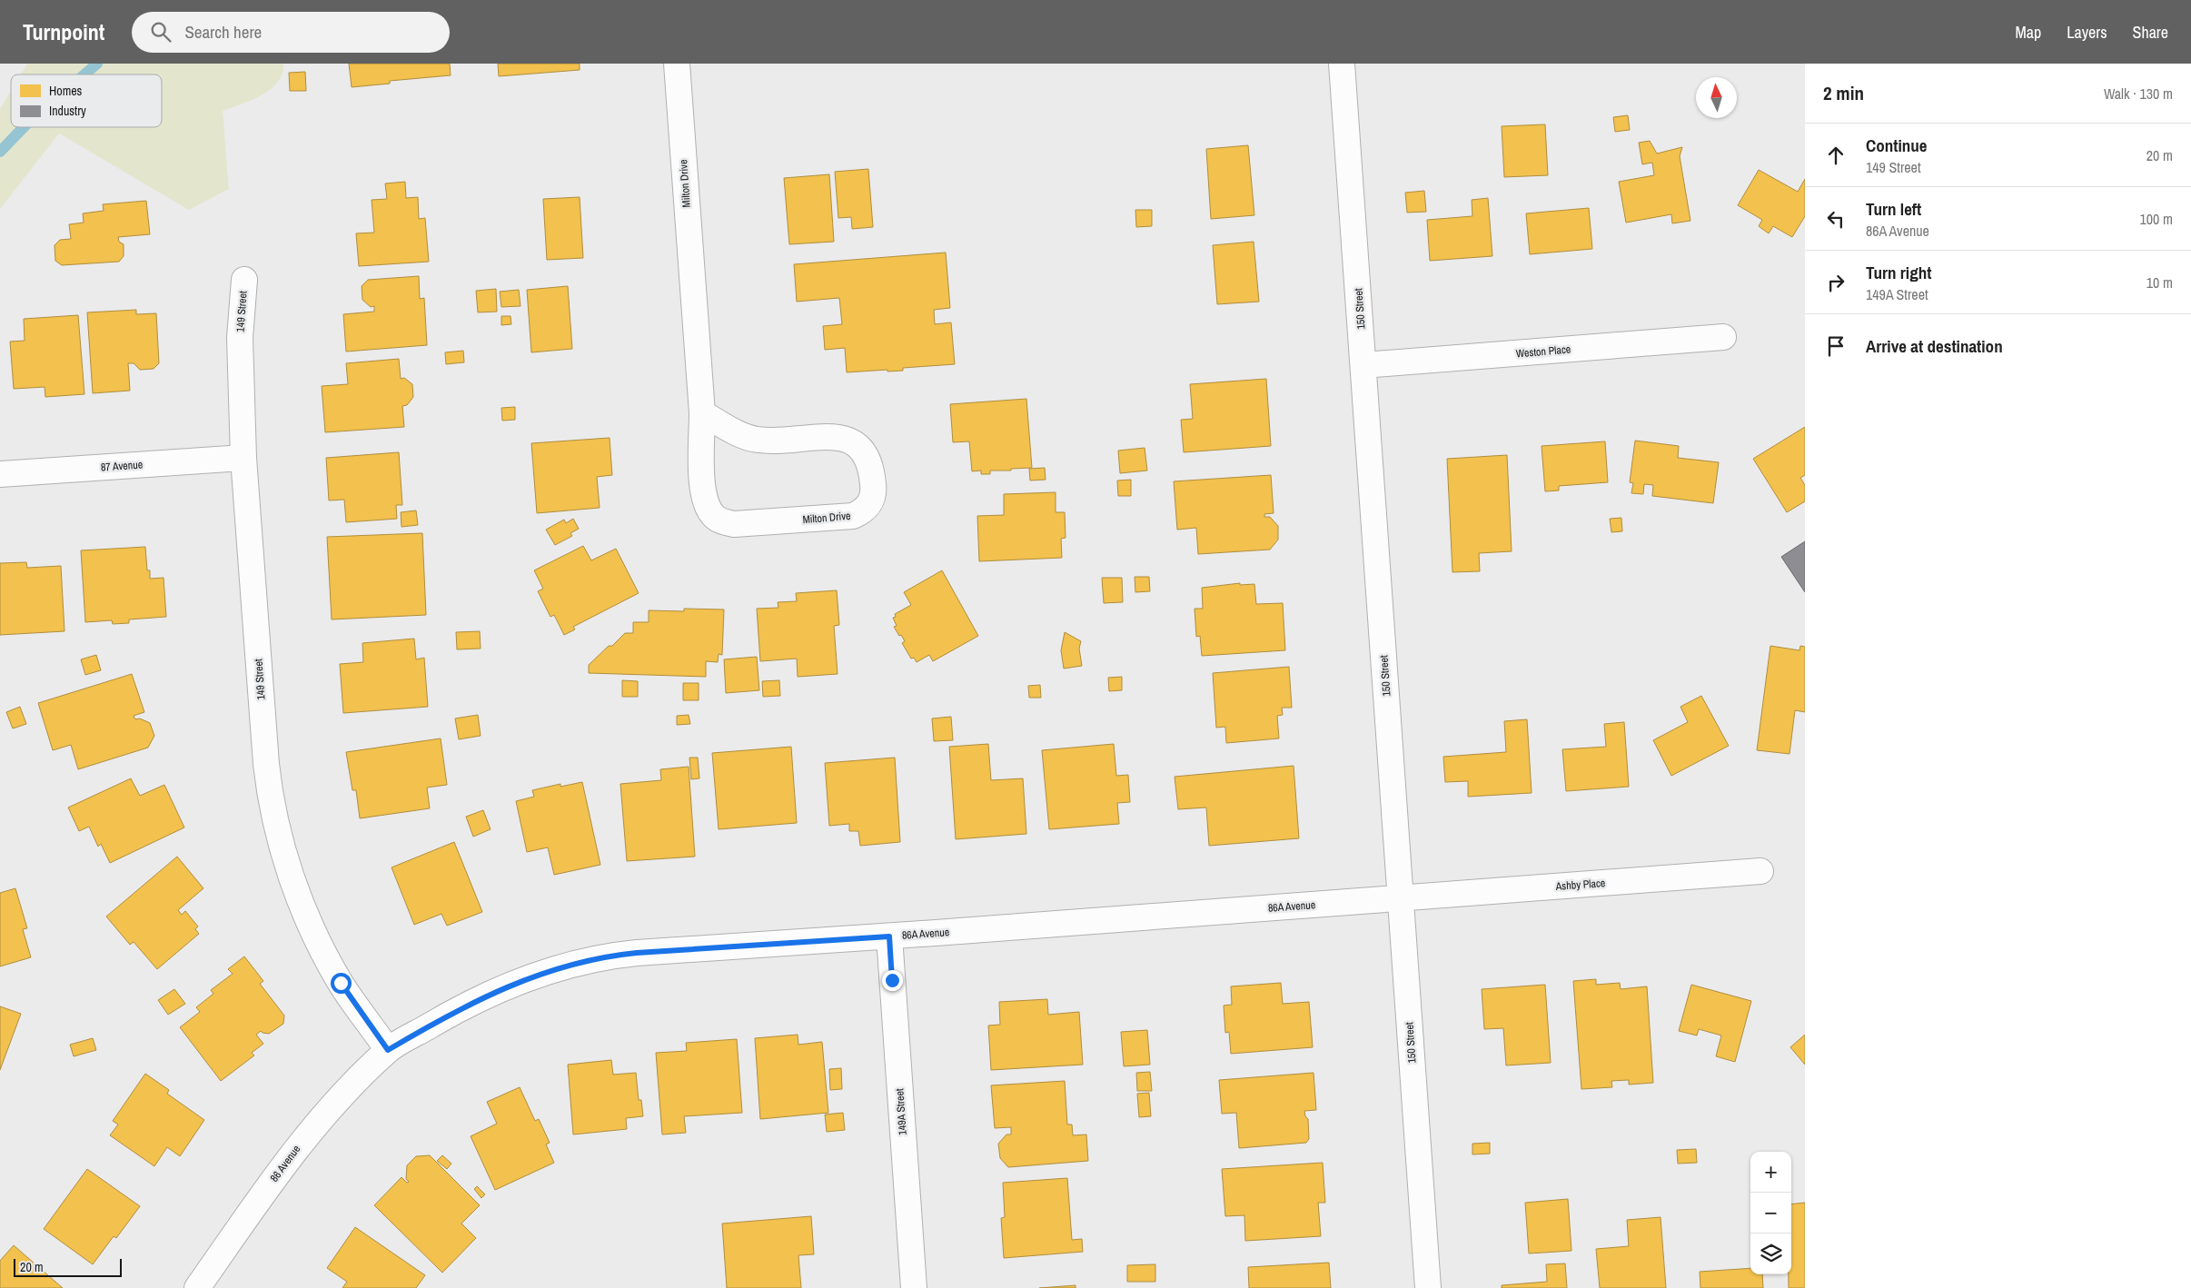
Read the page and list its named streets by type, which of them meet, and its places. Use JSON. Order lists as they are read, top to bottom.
{
  "streets": {
    "street": [
      "Milton Drive",
      "150 Street",
      "149 Street",
      "Weston Place",
      "87 Avenue",
      "Ashby Place",
      "86A Avenue",
      "149A Street",
      "86 Avenue"
    ]
  },
  "crossings": [
    ["150 Street", "Weston Place"],
    ["150 Street", "Ashby Place"],
    ["150 Street", "86A Avenue"],
    ["149 Street", "87 Avenue"],
    ["149 Street", "86A Avenue"],
    ["149 Street", "86 Avenue"],
    ["Ashby Place", "86A Avenue"],
    ["86A Avenue", "149A Street"],
    ["86A Avenue", "86 Avenue"]
  ],
  "legend": ["Homes", "Industry"],
  "scale_bar": "20 m",
  "north": "top",
  "page": {
    "header": "Turnpoint",
    "search": "Search here",
    "nav": ["Map", "Layers", "Share"],
    "heading": ["2 min", "Walk · 130 m"],
    "list": [
      ["Continue", "149 Street", "20 m"],
      ["Turn left", "86A Avenue", "100 m"],
      ["Turn right", "149A Street", "10 m"],
      "Arrive at destination"
    ],
    "map_buttons": ["+", "−"],
    "scale": "20 m"
  }
}
